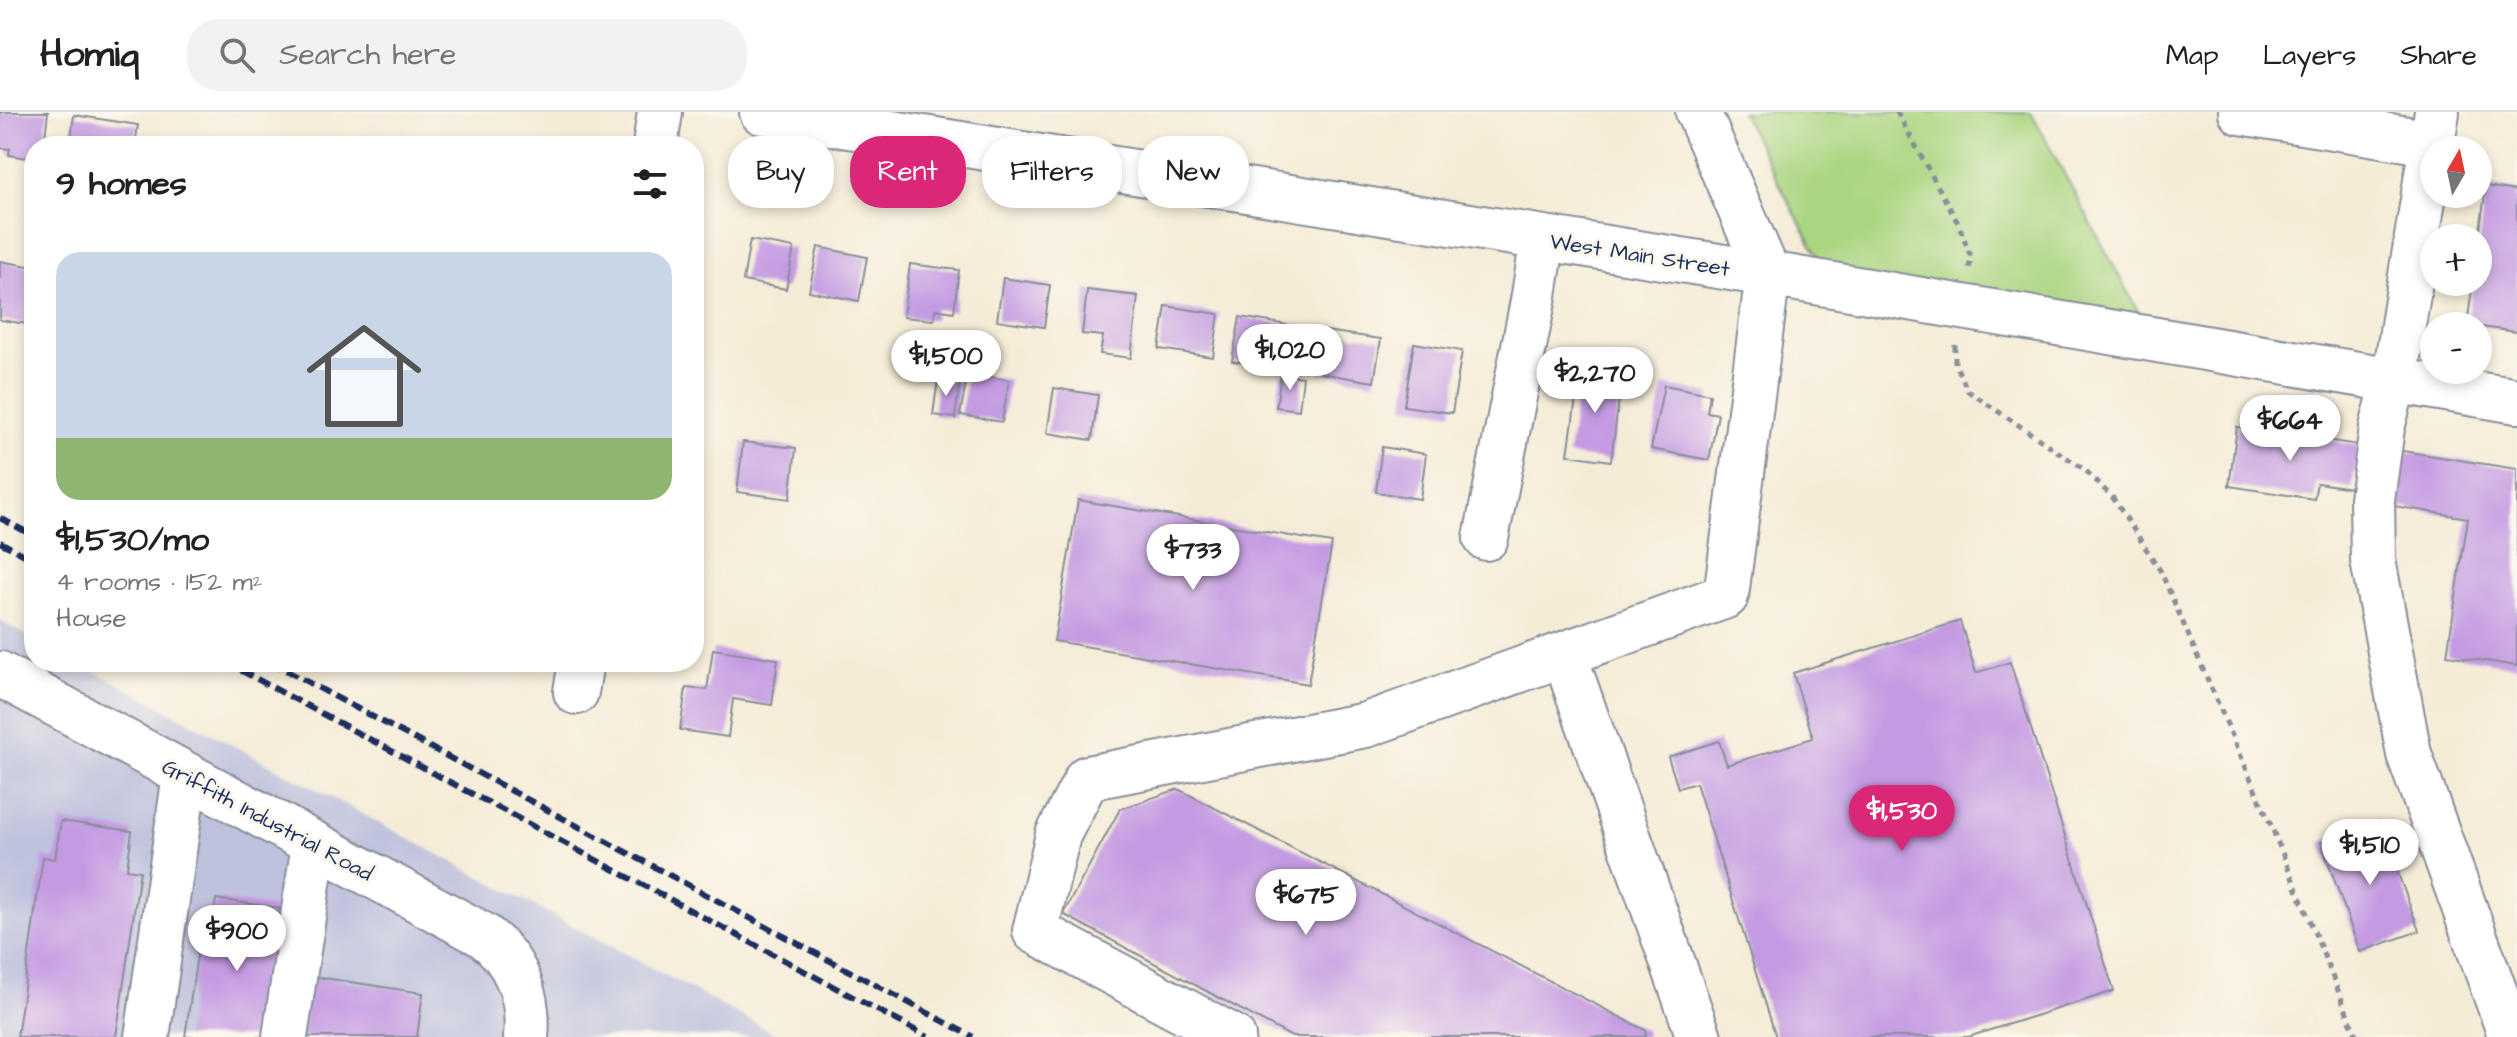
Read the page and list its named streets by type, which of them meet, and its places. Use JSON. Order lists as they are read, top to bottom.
{
  "streets": {
    "street": ["West Main Street", "Griffith Industrial Road"]
  },
  "north": "top",
  "page": {
    "header": "Homiq",
    "search": "Search here",
    "nav": ["Map", "Layers", "Share"],
    "map_buttons": ["+", "−"],
    "chip": [
      "Buy",
      "Rent",
      "Filters",
      "New"
    ],
    "heading": "9 homes",
    "list": [
      {
        "name": "$1,530/mo",
        "note": "4 rooms · 152 m² · House"
      }
    ],
    "price": [
      "$1,020",
      "$1,500",
      "$2,270",
      "$664",
      "$733",
      "$1,530",
      "$1,510",
      "$675",
      "$900"
    ]
  }
}
